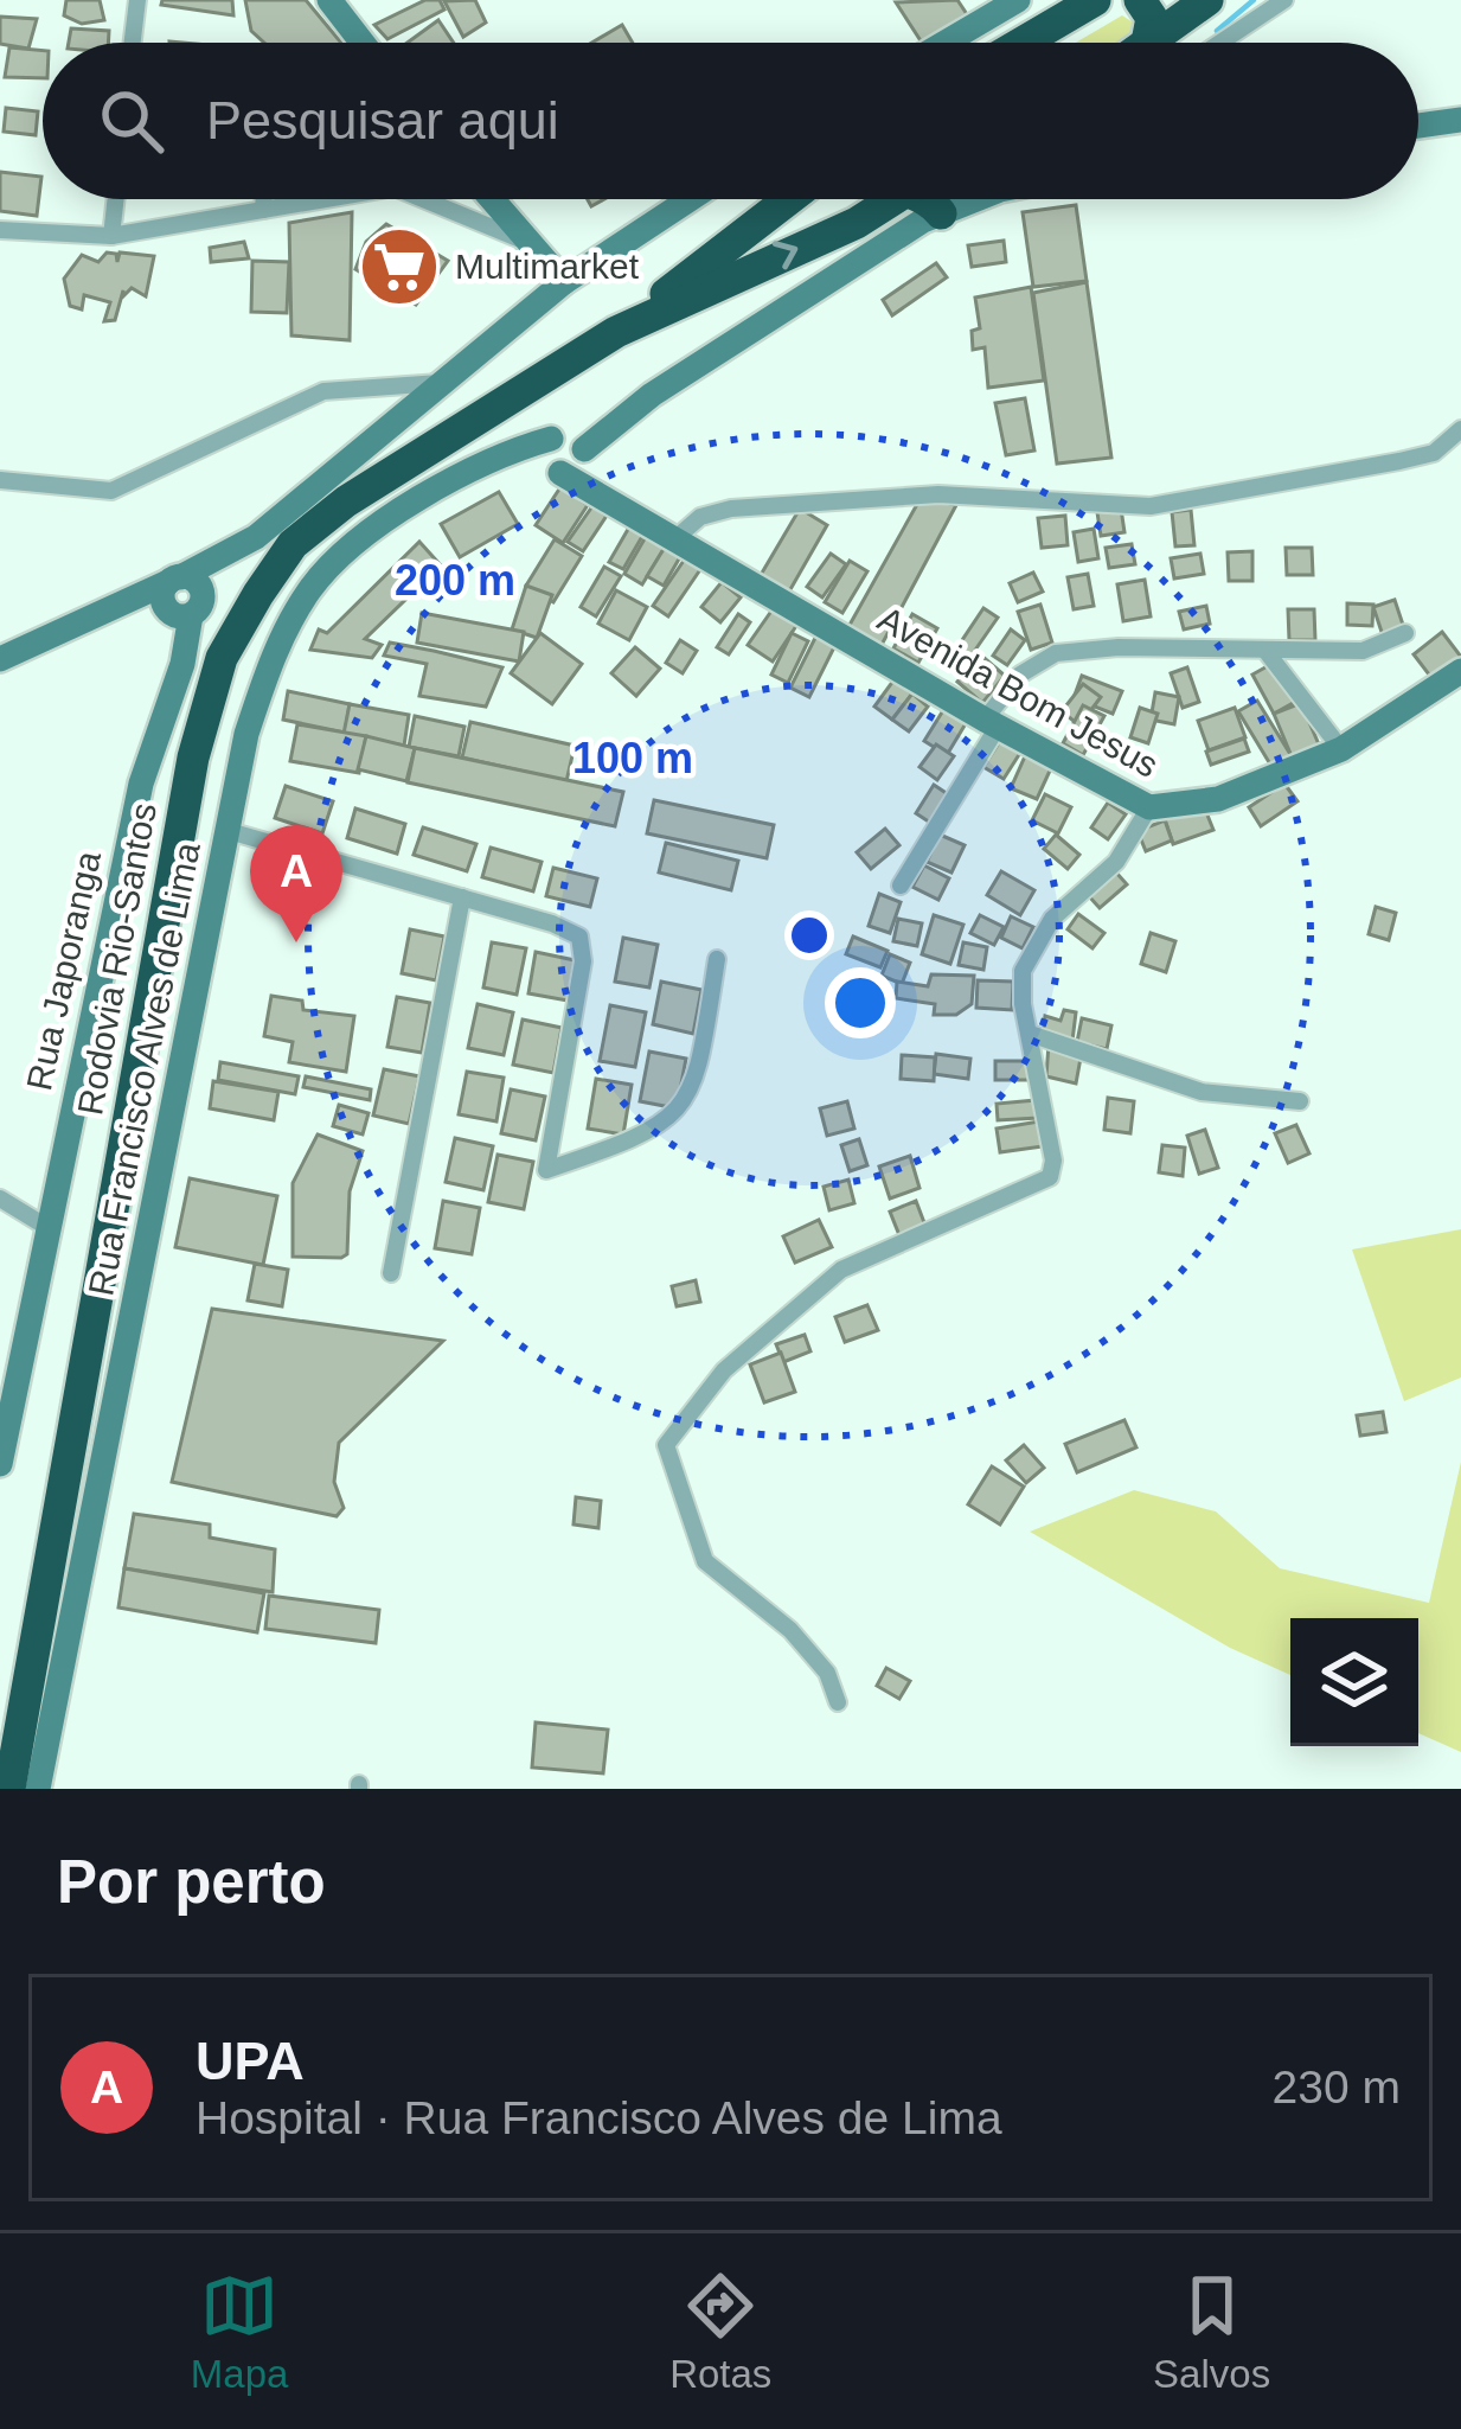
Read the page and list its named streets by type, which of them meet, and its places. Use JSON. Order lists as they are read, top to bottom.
{
  "streets": {
    "highway": ["Rodovia Rio-Santos"],
    "main road": ["Avenida Bom Jesus", "Rua Japoranga", "Rua Francisco Alves de Lima"]
  },
  "crossings": [
    ["Avenida Bom Jesus", "Rua Francisco Alves de Lima"]
  ],
  "places": {
    "supermarket": ["Multimarket"]
  },
  "page": {
    "search": "Pesquisar aqui",
    "pins": "A",
    "heading": "Por perto",
    "list": [
      {
        "mark": "A",
        "name": "UPA",
        "note": "Hospital · Rua Francisco Alves de Lima",
        "value": "230 m"
      }
    ],
    "nav": ["Mapa", "Rotas", "Salvos"]
  },
  "rings": ["200 m", "100 m"]
}
